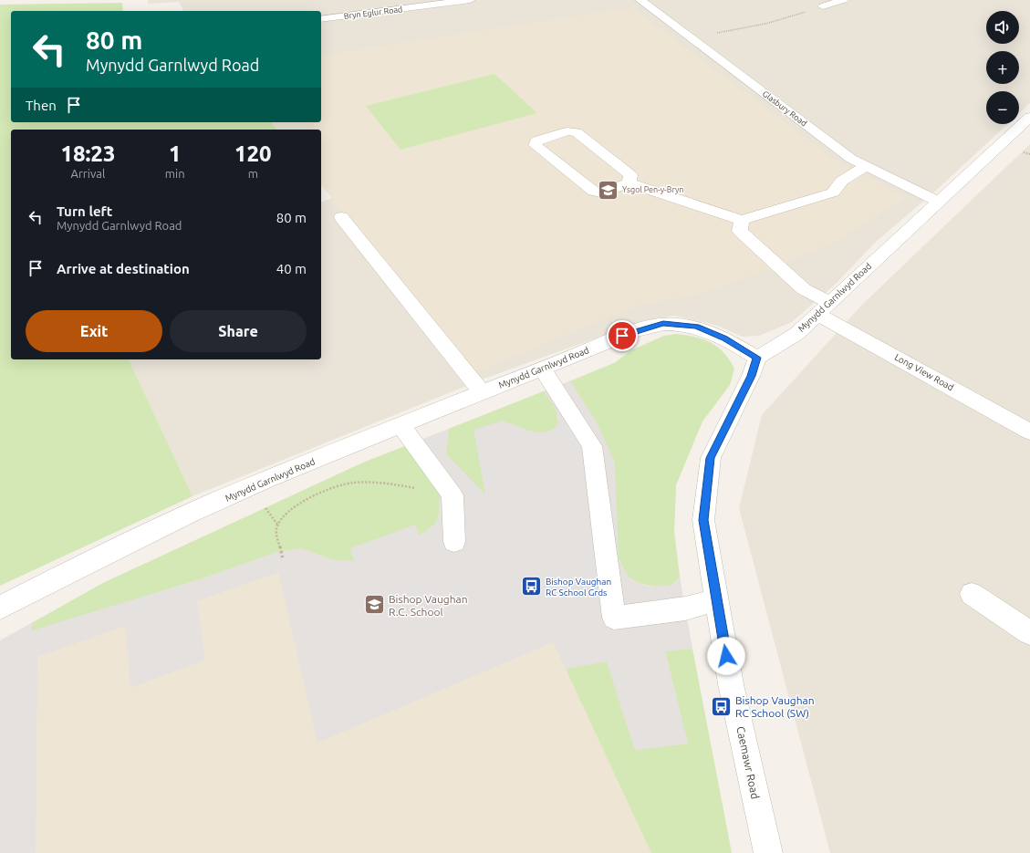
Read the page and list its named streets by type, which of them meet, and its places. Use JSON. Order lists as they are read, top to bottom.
{
  "streets": {
    "street": [
      "Bryn Eglur Road",
      "Glasbury Road",
      "Mynydd Garnlwyd Road",
      "Long View Road",
      "Caemawr Road"
    ]
  },
  "crossings": [
    ["Glasbury Road", "Mynydd Garnlwyd Road"],
    ["Mynydd Garnlwyd Road", "Long View Road"],
    ["Mynydd Garnlwyd Road", "Caemawr Road"]
  ],
  "places": {
    "school or university": ["Ysgol Pen-y-Bryn", "Bishop Vaughan R.C. School"],
    "bus stop": ["Bishop Vaughan RC School Grds", "Bishop Vaughan RC School (SW)"]
  },
  "page": {
    "map_buttons": ["+", "−"],
    "turn": ["80 m", "Mynydd Garnlwyd Road"],
    "then": "Then",
    "eta": [
      "18:23",
      "Arrival",
      "1",
      "min",
      "120",
      "m"
    ],
    "list": [
      {
        "name": "Turn left",
        "note": "Mynydd Garnlwyd Road",
        "value": "80 m"
      },
      {
        "name": "Arrive at destination",
        "value": "40 m"
      }
    ],
    "buttons": ["Exit", "Share"]
  }
}
